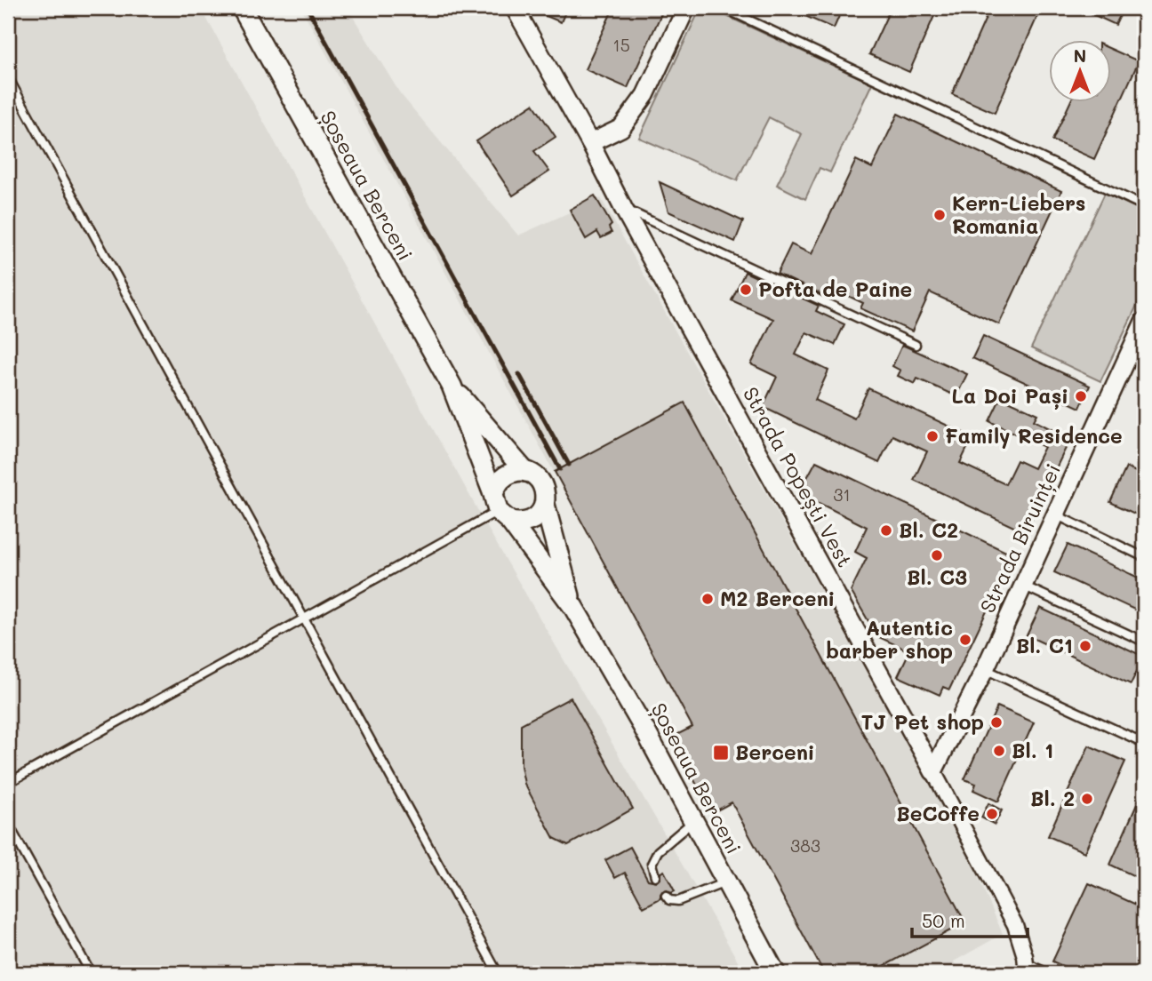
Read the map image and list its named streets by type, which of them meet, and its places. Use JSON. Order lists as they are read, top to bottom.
{
  "streets": {
    "main road": ["Șoseaua Berceni"],
    "street": ["Strada Popești Vest", "Strada Biruinței"]
  },
  "crossings": [
    ["Strada Popești Vest", "Strada Biruinței"]
  ],
  "places": {
    "other": [
      "Kern-Liebers Romania",
      "Pofta de Paine",
      "La Doi Pași",
      "Family Residence",
      "Bl. C2",
      "Bl. C3",
      "M2 Berceni",
      "Autentic barber shop",
      "Bl. C1",
      "TJ Pet shop",
      "Bl. 1",
      "Bl. 2",
      "BeCoffe"
    ],
    "transit": ["Berceni"]
  },
  "house_numbers": ["15", "31", "383"],
  "scale_bar": "50 m",
  "north": "top"
}
